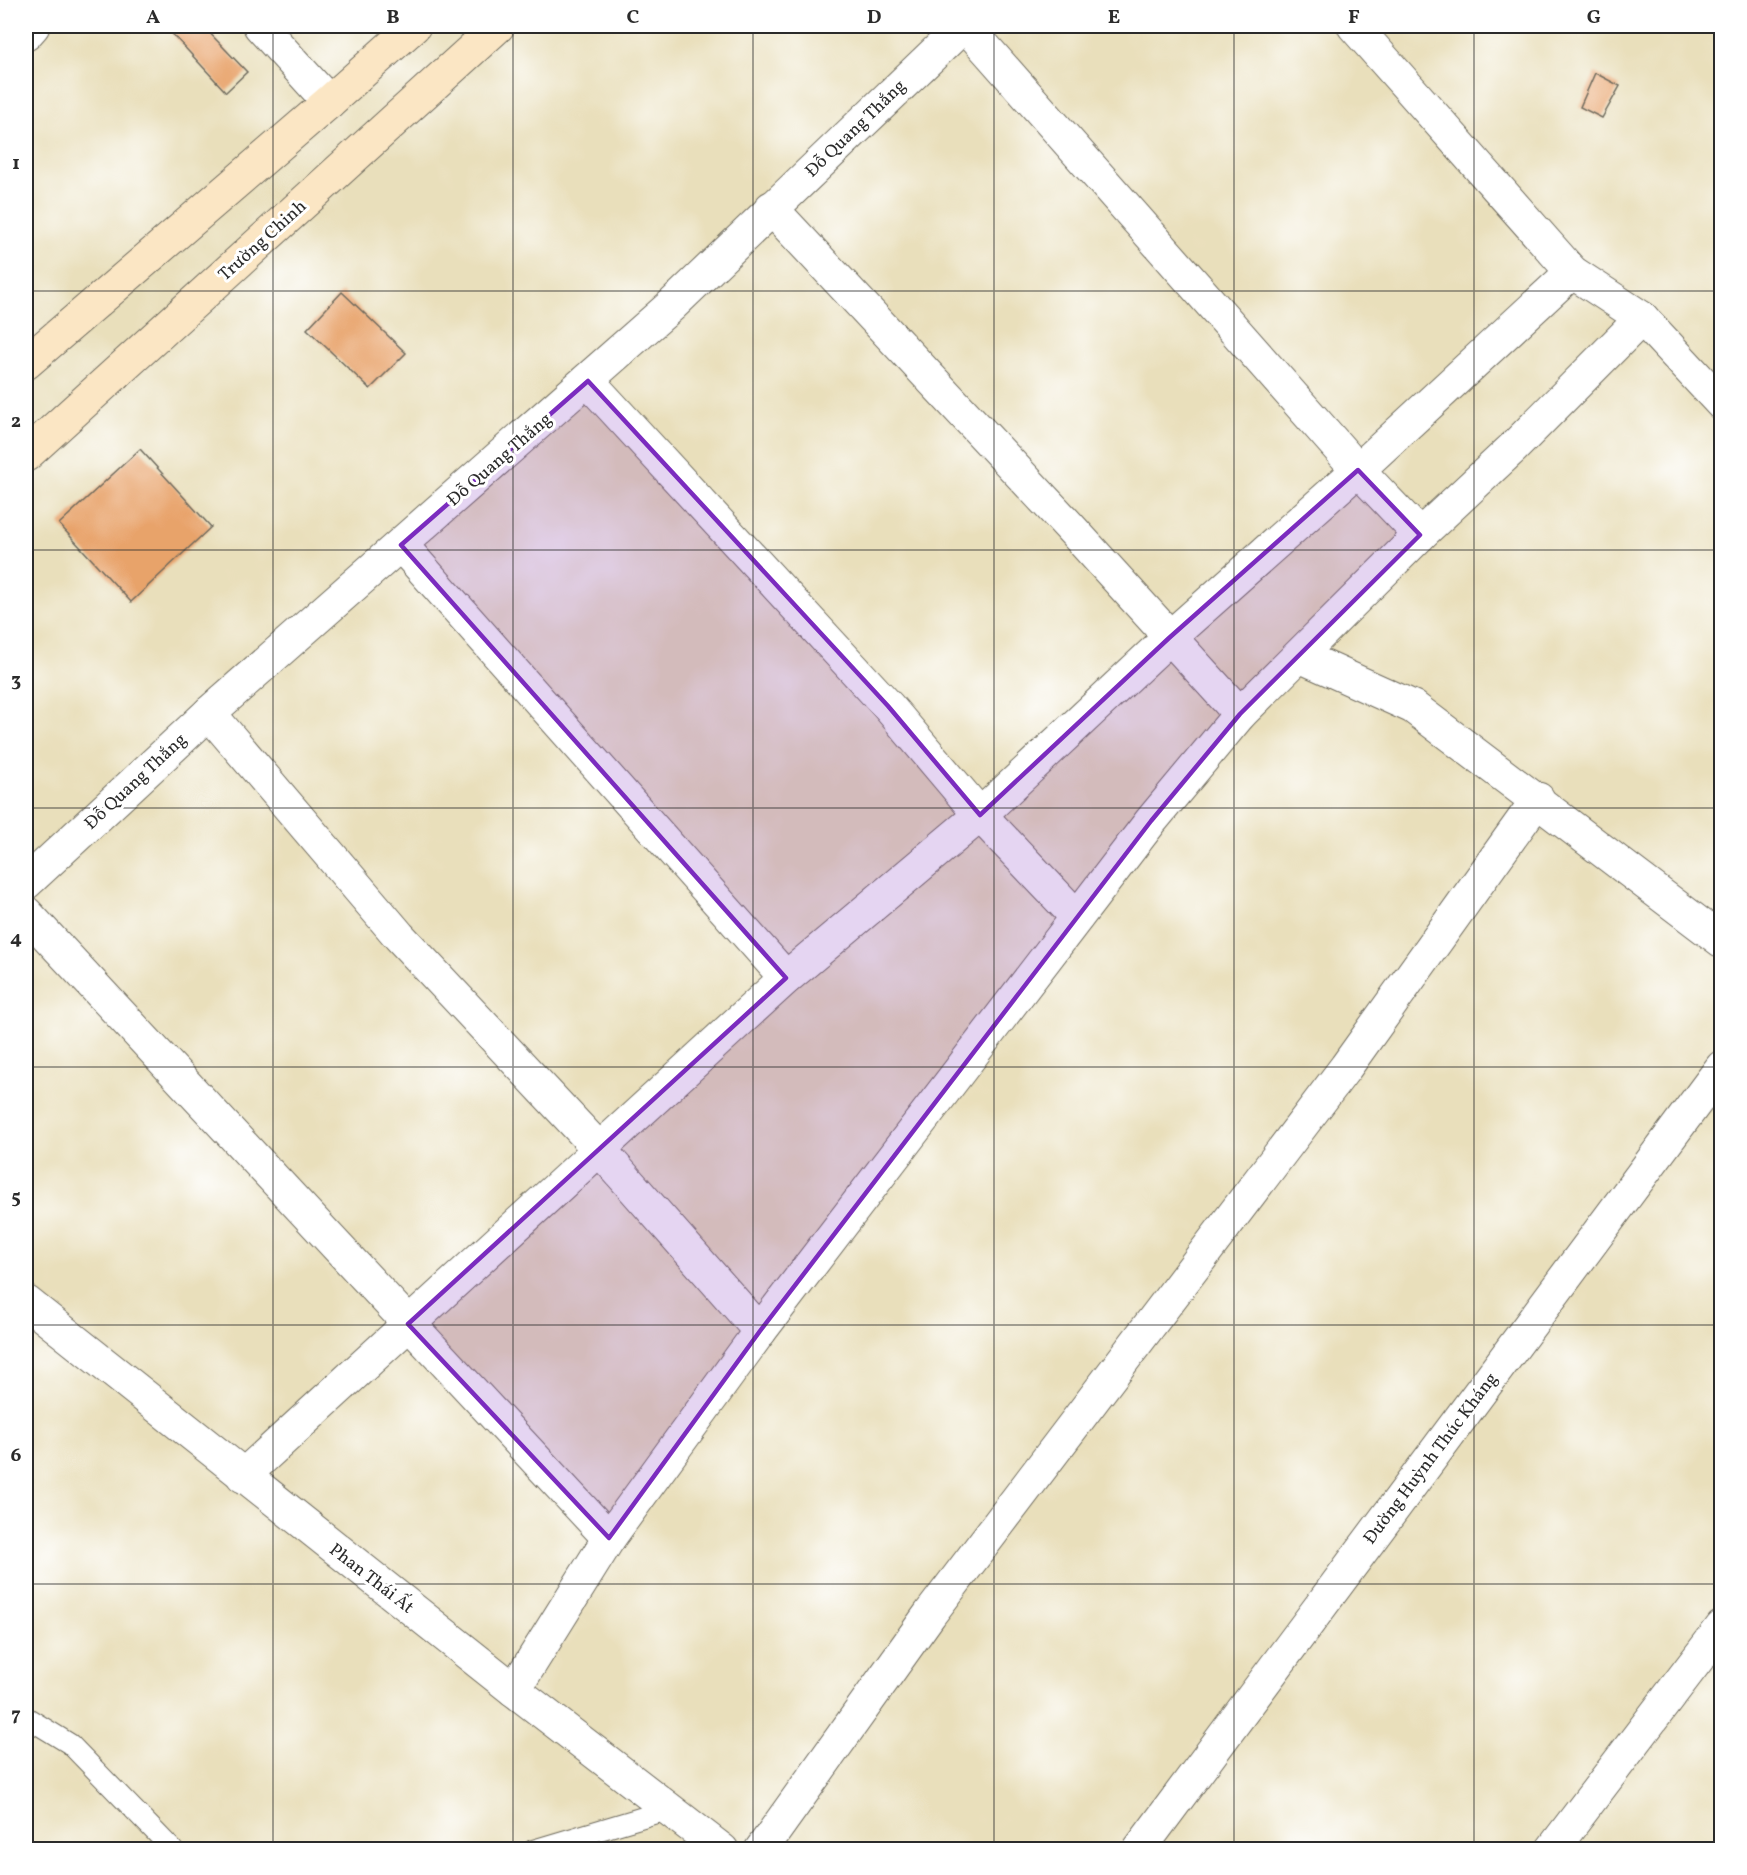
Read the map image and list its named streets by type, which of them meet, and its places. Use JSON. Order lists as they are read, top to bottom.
{
  "streets": {
    "street": [
      "Đỗ Quang Thắng",
      "Trường Chinh",
      "Đường Huỳnh Thúc Kháng",
      "Phan Thái Ất"
    ]
  },
  "grid": {
    "columns": [
      "A",
      "B",
      "C",
      "D",
      "E",
      "F",
      "G"
    ],
    "rows": [
      "1",
      "2",
      "3",
      "4",
      "5",
      "6",
      "7"
    ]
  }
}
